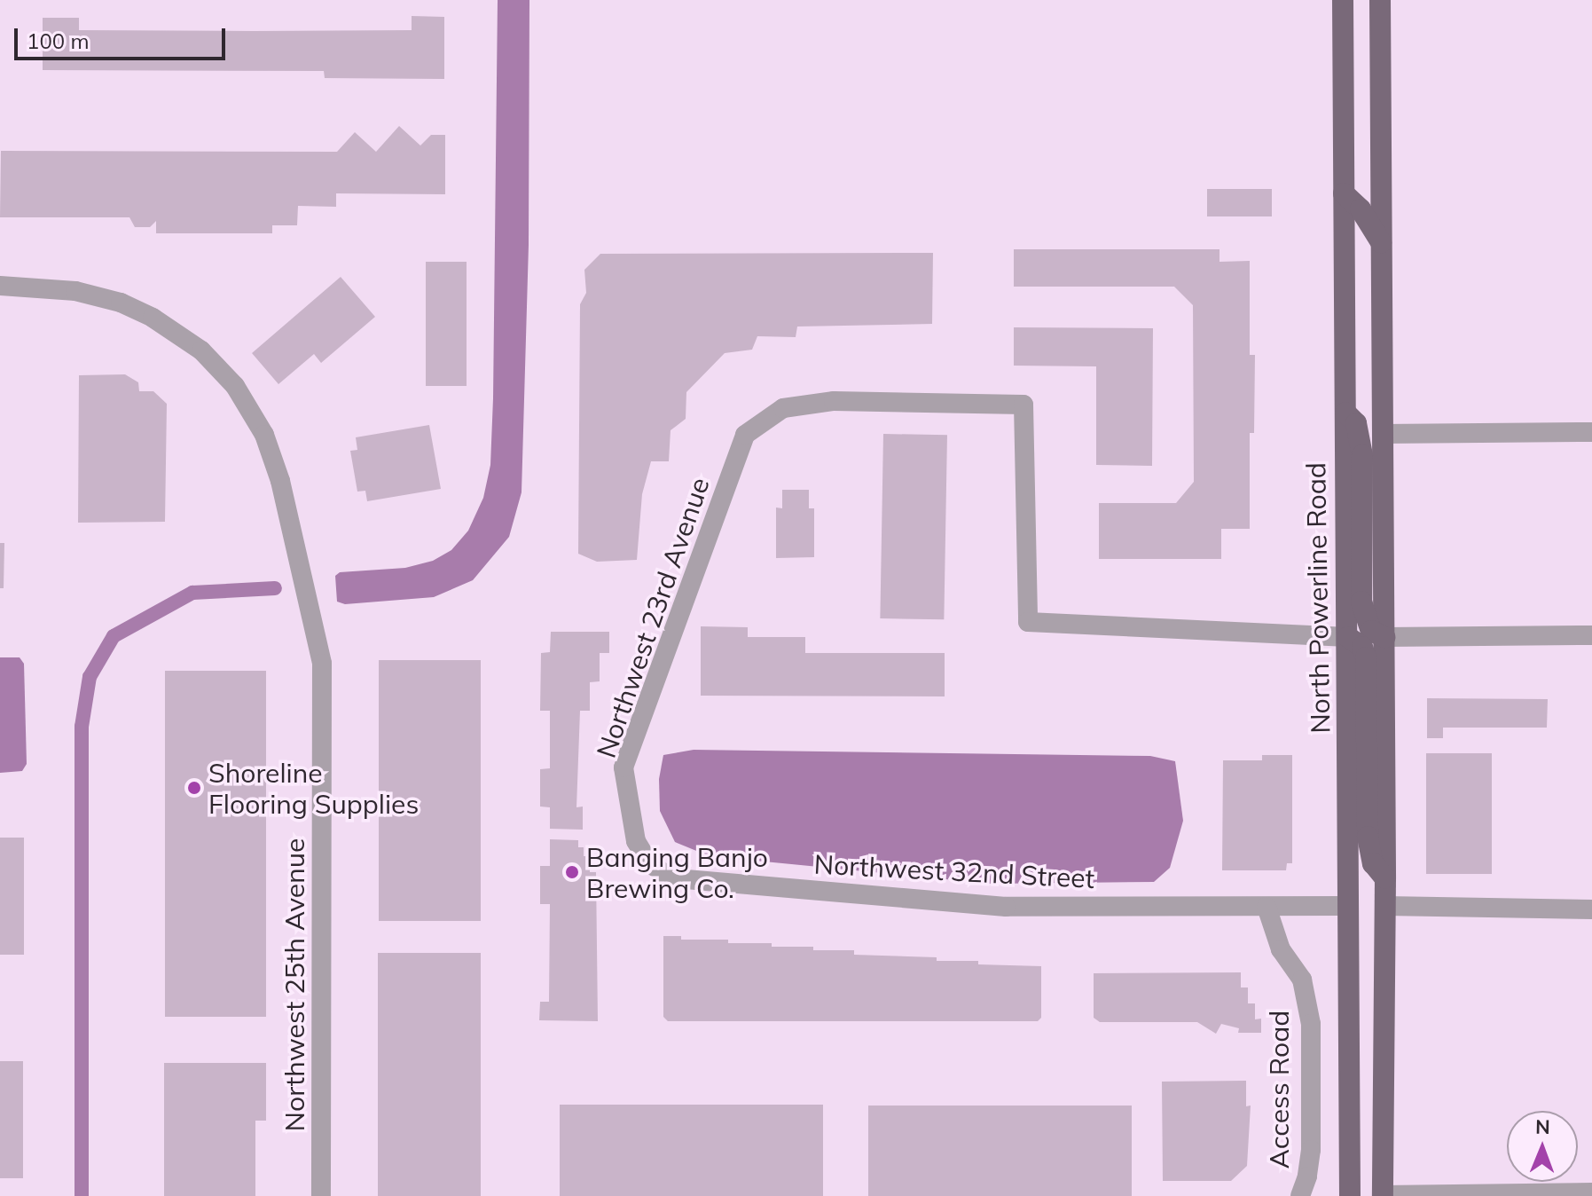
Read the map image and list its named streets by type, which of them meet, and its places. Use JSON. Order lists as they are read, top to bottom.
{
  "streets": {
    "main road": ["North Powerline Road"],
    "street": [
      "Northwest 23rd Avenue",
      "Northwest 32nd Street",
      "Northwest 25th Avenue",
      "Access Road"
    ]
  },
  "crossings": [
    ["North Powerline Road", "Northwest 23rd Avenue"],
    ["North Powerline Road", "Northwest 32nd Street"],
    ["Northwest 23rd Avenue", "Northwest 32nd Street"],
    ["Northwest 32nd Street", "Access Road"]
  ],
  "places": ["Shoreline Flooring Supplies", "Banging Banjo Brewing Co."],
  "scale_bar": "100 m",
  "north": "top"
}
